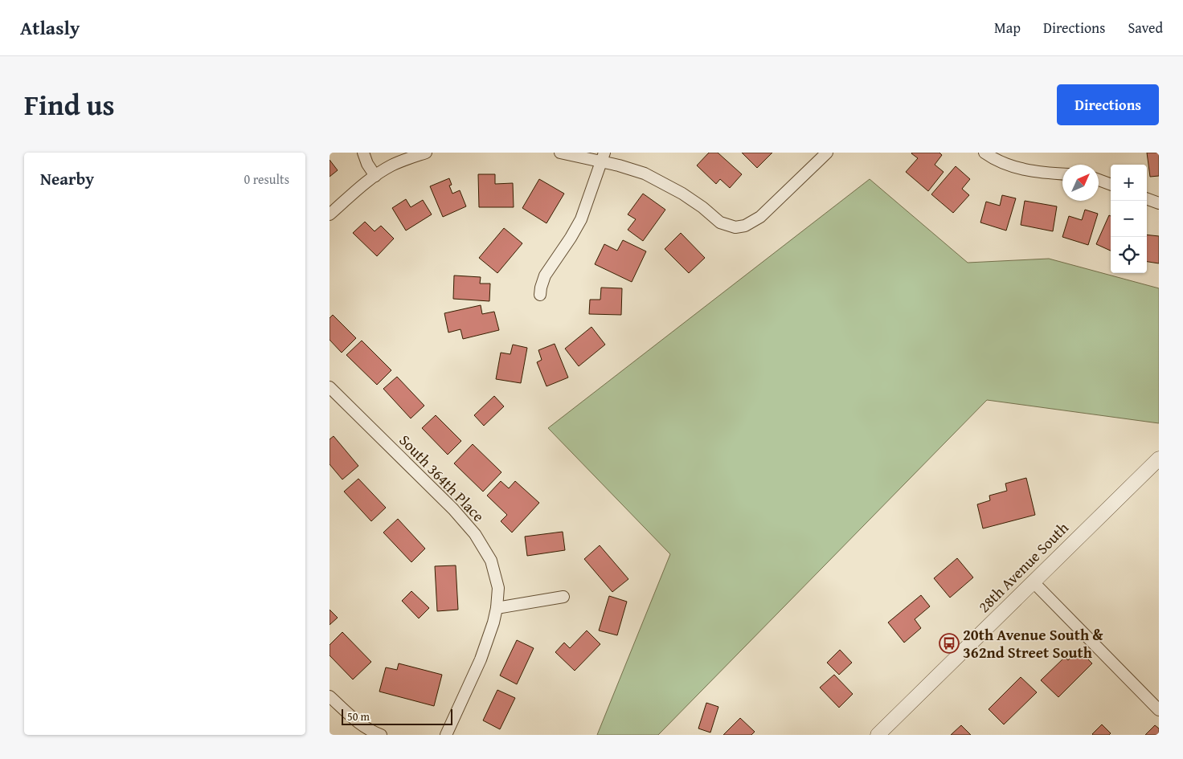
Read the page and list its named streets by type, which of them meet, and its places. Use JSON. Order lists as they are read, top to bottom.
{
  "streets": {
    "street": ["South 364th Place", "28th Avenue South"]
  },
  "places": {
    "bus stop": ["20th Avenue South & 362nd Street South"]
  },
  "scale_bar": "50 m",
  "north": "top right",
  "page": {
    "header": "Atlasly",
    "nav": ["Map", "Directions", "Saved"],
    "title": "Find us",
    "buttons": "Directions",
    "heading": ["Nearby", "0 results"],
    "map_buttons": ["+", "−"],
    "scale": "50 m"
  }
}
